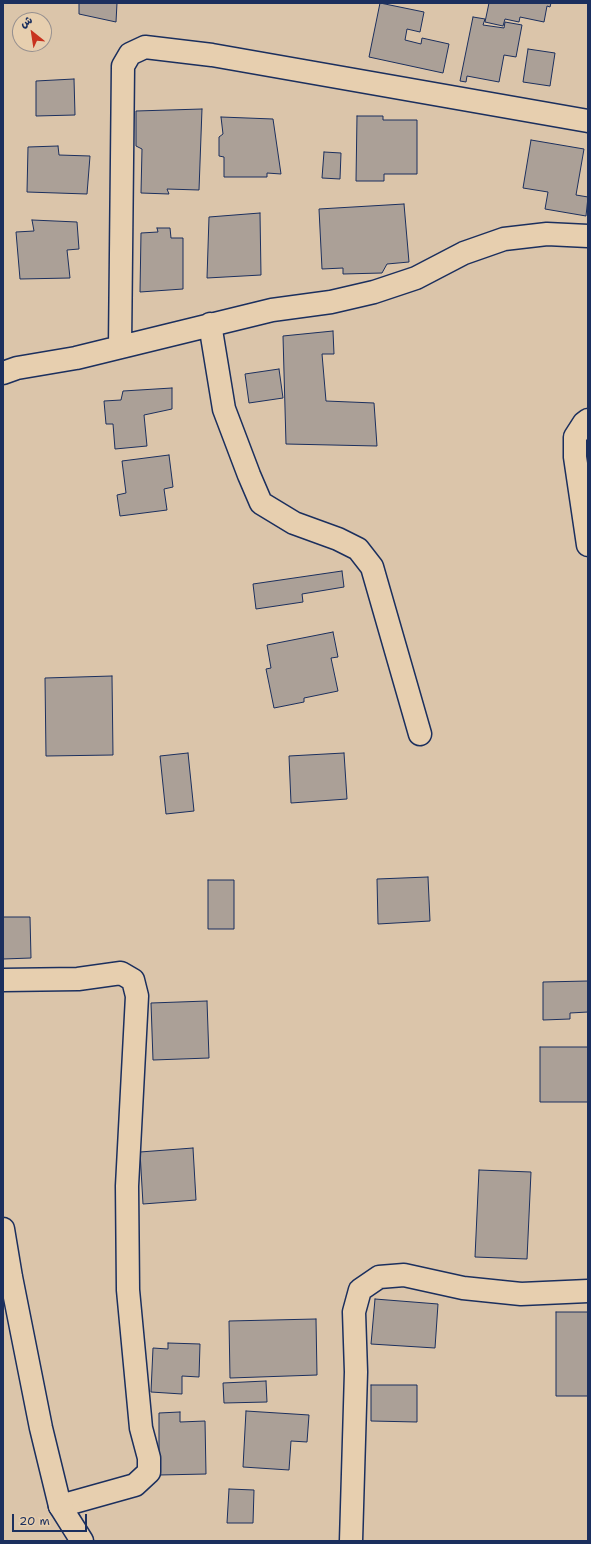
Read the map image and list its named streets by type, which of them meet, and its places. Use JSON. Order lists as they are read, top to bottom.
{
  "scale_bar": "20 m",
  "north": "top left"
}
